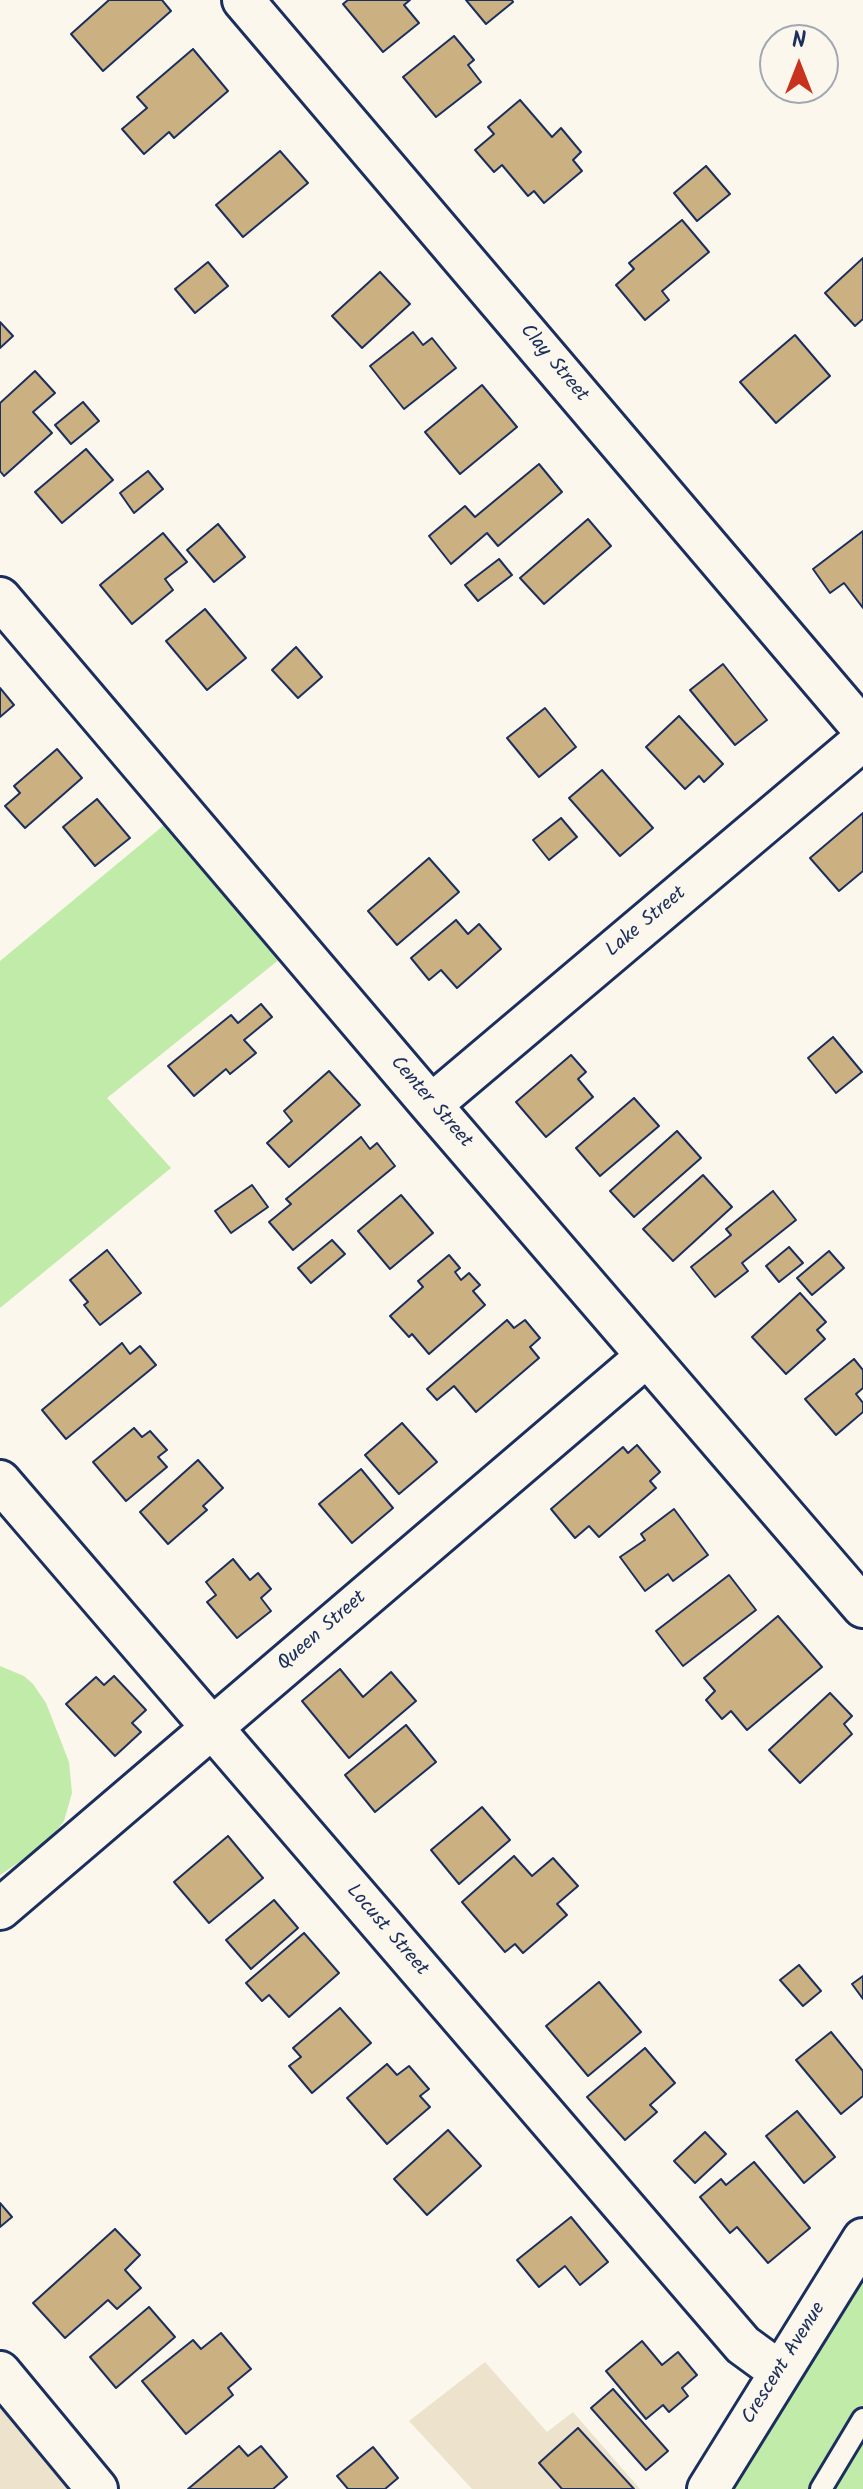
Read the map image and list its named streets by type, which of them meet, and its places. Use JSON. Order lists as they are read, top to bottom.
{
  "streets": {
    "street": [
      "Clay Street",
      "Lake Street",
      "Center Street",
      "Queen Street",
      "Locust Street",
      "Crescent Avenue"
    ]
  },
  "crossings": [
    ["Lake Street", "Center Street"],
    ["Center Street", "Queen Street"],
    ["Queen Street", "Locust Street"],
    ["Locust Street", "Crescent Avenue"]
  ],
  "north": "top"
}
